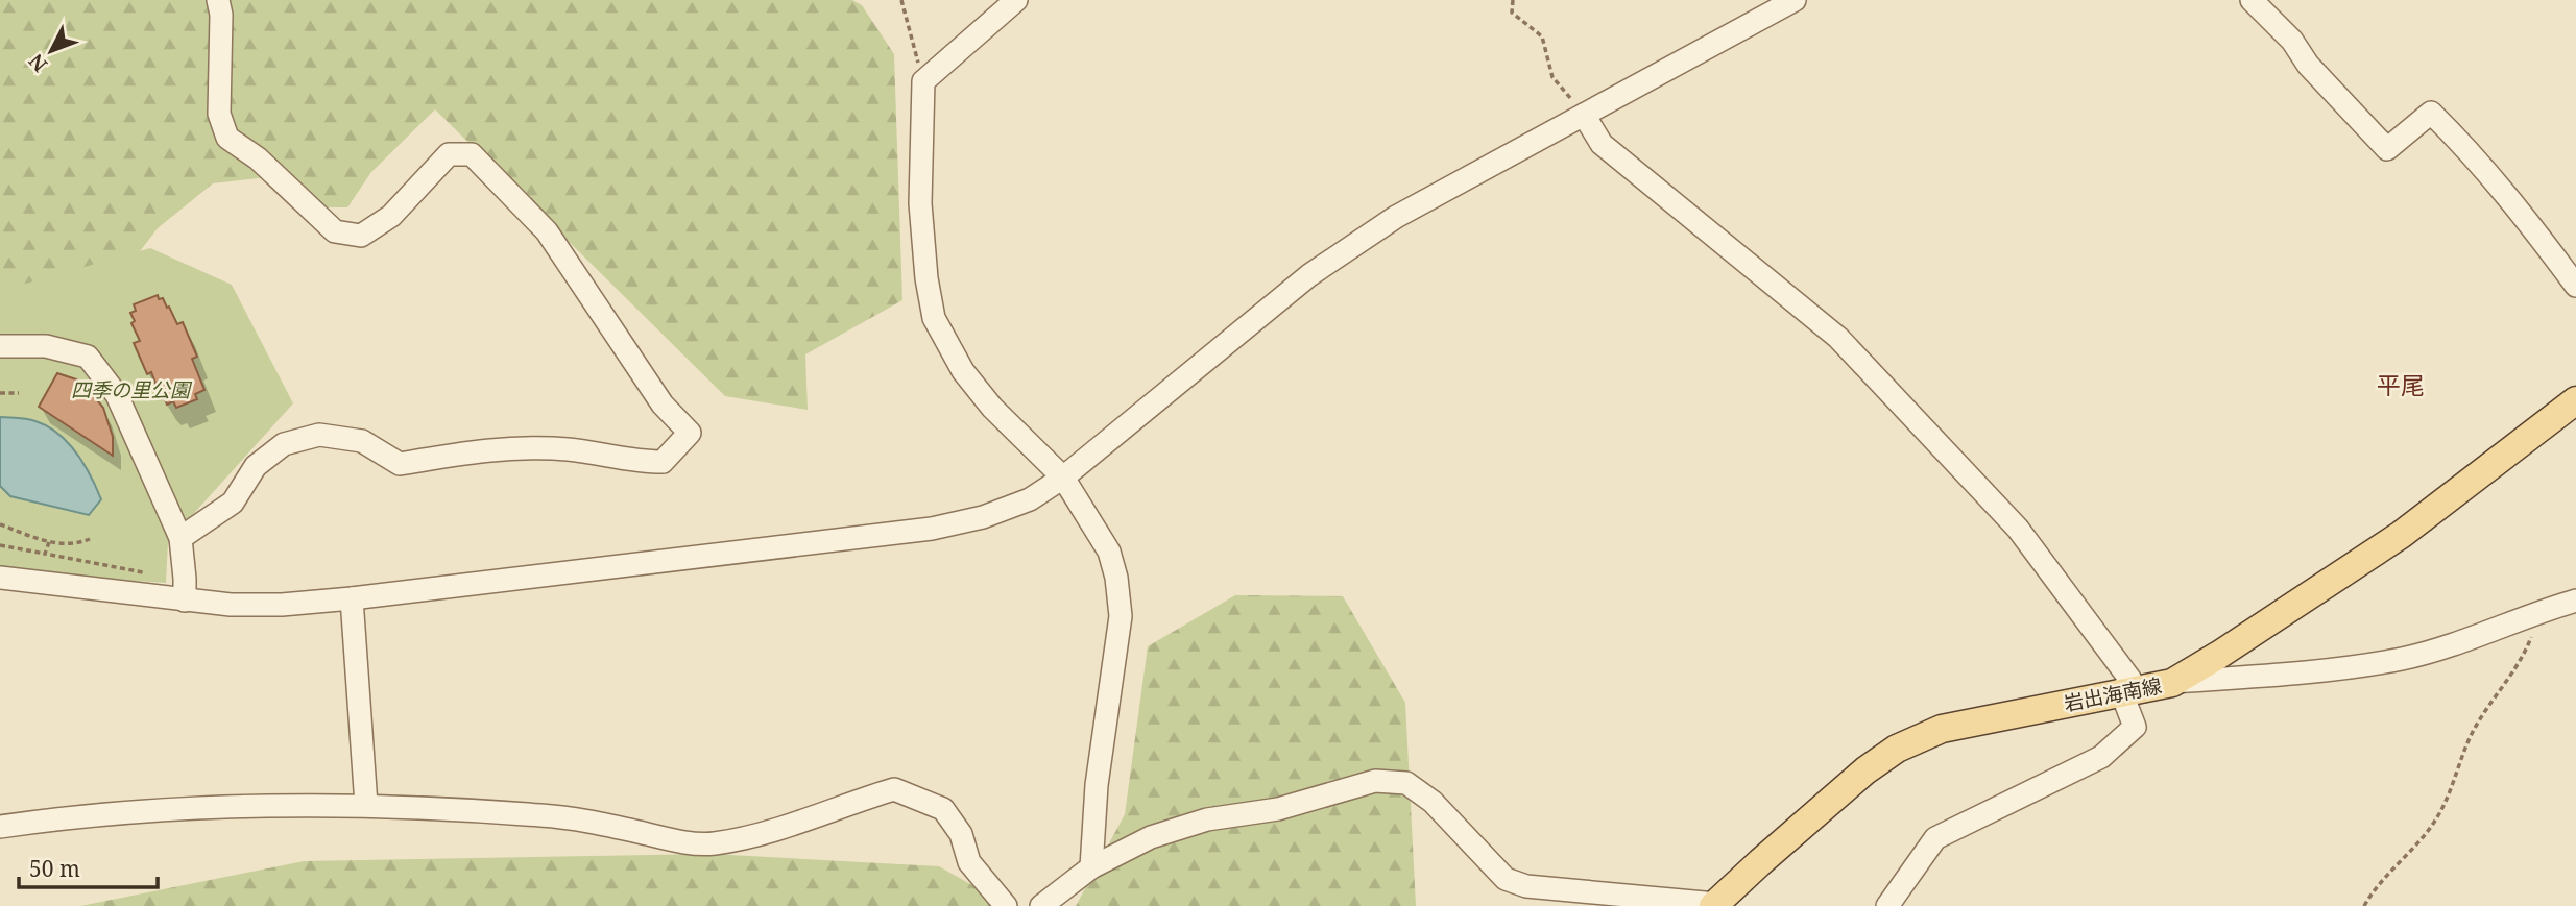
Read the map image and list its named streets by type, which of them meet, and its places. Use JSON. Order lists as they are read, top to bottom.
{
  "streets": {
    "main road": ["岩出海南線"]
  },
  "districts": ["平尾"],
  "parks": ["四季の里公園"],
  "scale_bar": "50 m",
  "north": "bottom left"
}
